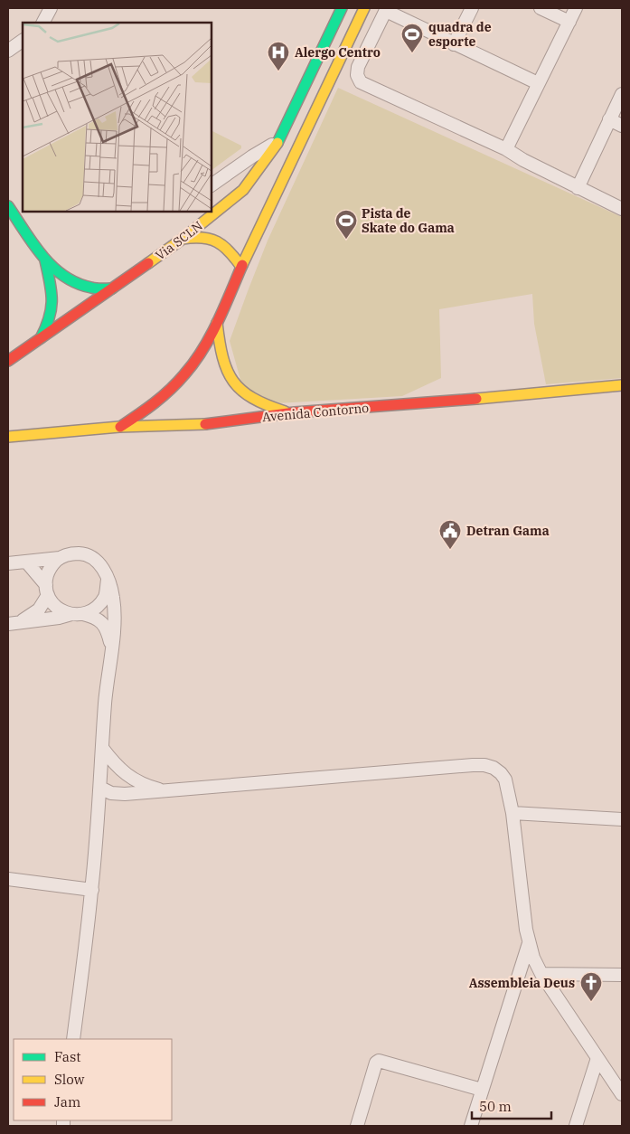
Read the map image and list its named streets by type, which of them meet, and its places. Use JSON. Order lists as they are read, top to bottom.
{
  "streets": {
    "main road": ["Via SCLN", "Avenida Contorno"]
  },
  "places": {
    "sports": ["quadra de esporte", "Pista de Skate do Gama"],
    "hospital": ["Alergo Centro"],
    "public building": ["Detran Gama"],
    "church": ["Assembleia Deus"]
  },
  "legend": ["Fast", "Slow", "Jam"],
  "scale_bar": "50 m"
}
